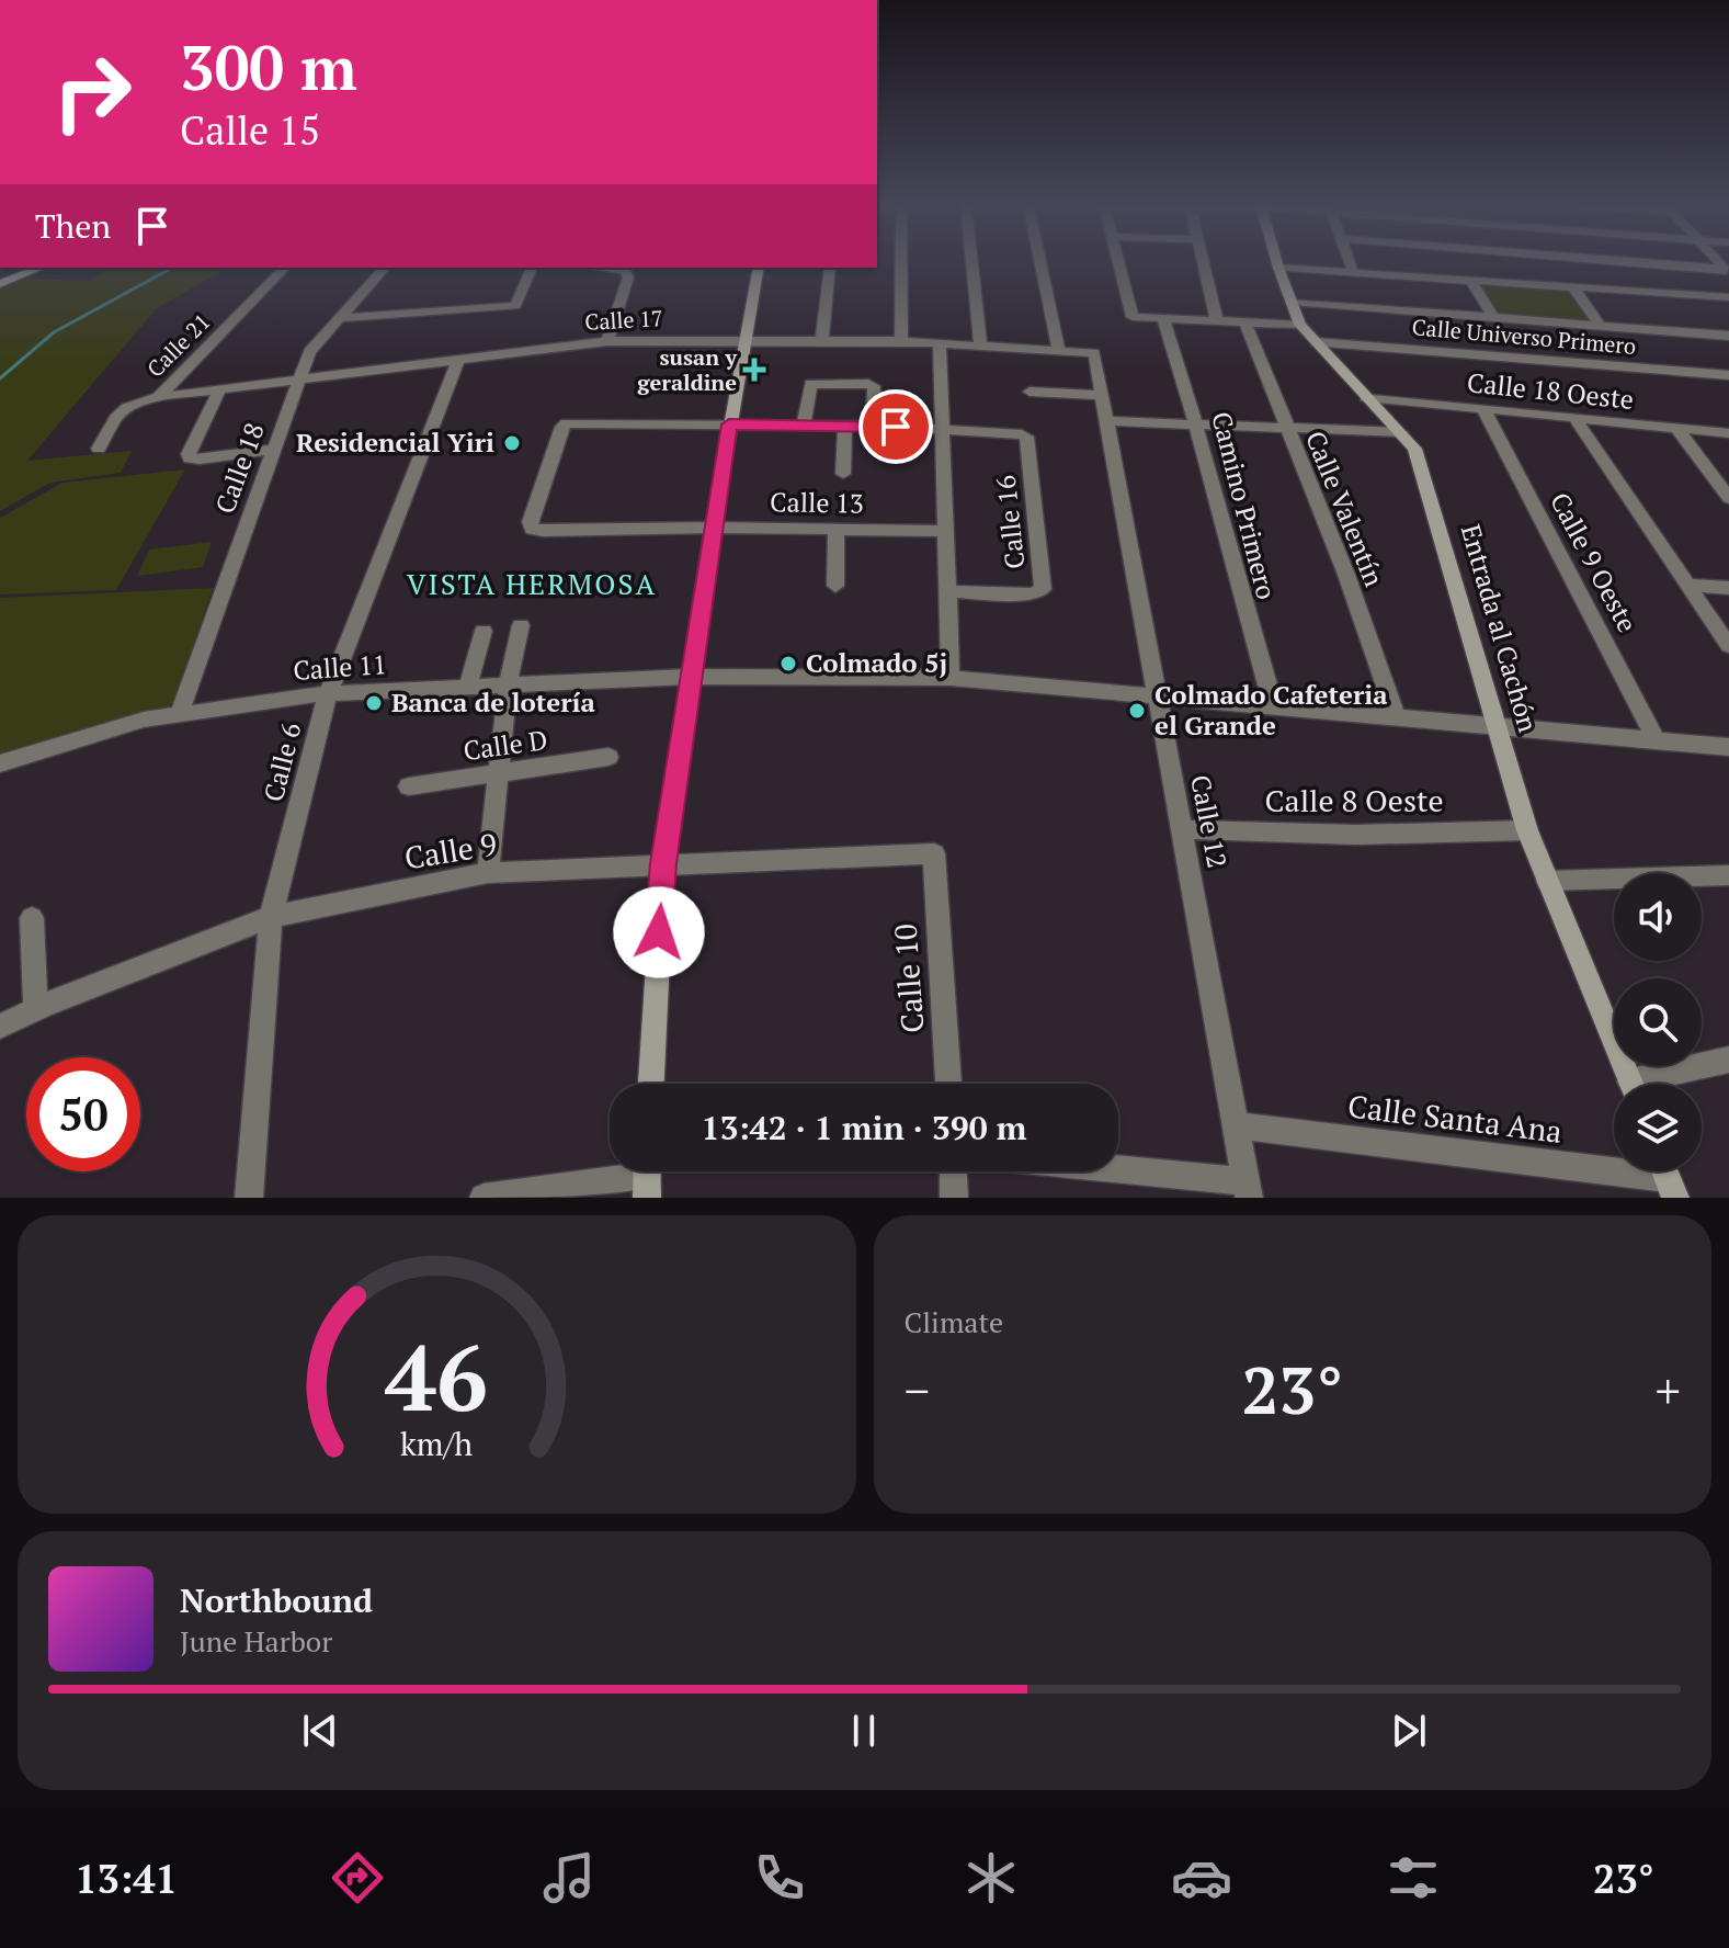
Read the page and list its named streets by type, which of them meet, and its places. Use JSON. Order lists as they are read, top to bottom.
{
  "streets": {
    "street": [
      "Calle 17",
      "Calle Universo Primero",
      "Calle 21",
      "Calle 18 Oeste",
      "Calle 18",
      "Calle 13",
      "Camino Primero",
      "Calle Valentín",
      "Calle 16",
      "Calle 9 Oeste",
      "Entrada al Cachón",
      "Calle 11",
      "Calle D",
      "Calle 6",
      "Calle 8 Oeste",
      "Calle 12",
      "Calle 9",
      "Calle 10",
      "Calle Santa Ana"
    ]
  },
  "crossings": [
    ["Calle 17", "Calle 21"],
    ["Calle 17", "Calle 18"],
    ["Calle 17", "Calle 6"],
    ["Calle 17", "Calle 12"],
    ["Calle Universo Primero", "Entrada al Cachón"],
    ["Calle 18 Oeste", "Calle 9 Oeste"],
    ["Calle 18 Oeste", "Entrada al Cachón"],
    ["Calle 18", "Calle 11"],
    ["Camino Primero", "Calle 11"],
    ["Calle Valentín", "Calle 11"],
    ["Calle 9 Oeste", "Calle 11"],
    ["Entrada al Cachón", "Calle 11"],
    ["Entrada al Cachón", "Calle 8 Oeste"],
    ["Calle 11", "Calle 6"],
    ["Calle 11", "Calle 12"],
    ["Calle 6", "Calle 9"],
    ["Calle 8 Oeste", "Calle 12"],
    ["Calle 12", "Calle Santa Ana"],
    ["Calle 9", "Calle 10"]
  ],
  "districts": ["VISTA HERMOSA"],
  "places": {
    "health": ["susan y geraldine"],
    "other": [
      "Residencial Yiri",
      "Colmado 5j",
      "Banca de lotería",
      "Colmado Cafeteria el Grande"
    ]
  },
  "page": {
    "turn": ["300 m", "Calle 15"],
    "then": "Then",
    "limit": "50",
    "trip": "13:42 · 1 min · 390 m",
    "tile": "Climate",
    "heat": ["−", "23°", "+"],
    "song": ["Northbound", "June Harbor"],
    "tabs": ["13:41", "23°"],
    "gauge": ["46", "km/h"]
  }
}
